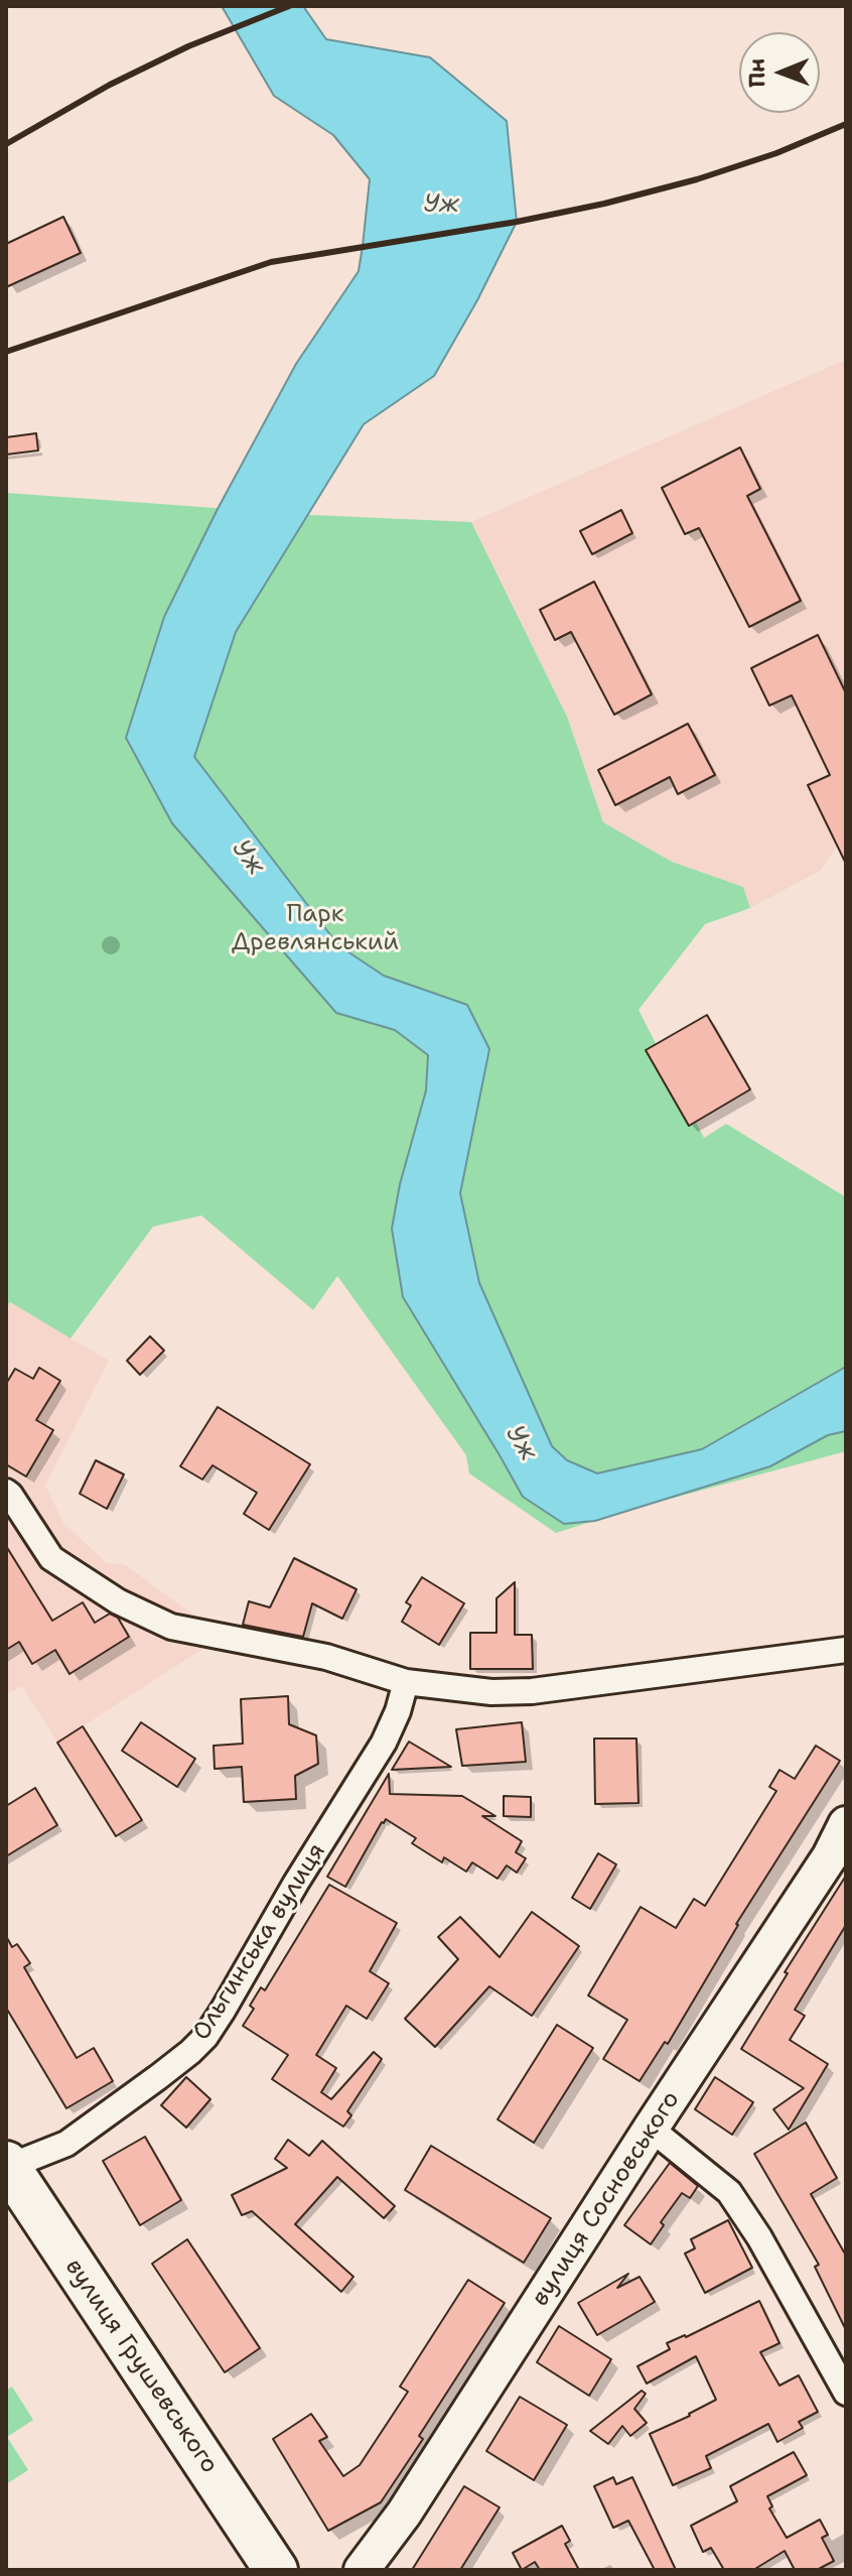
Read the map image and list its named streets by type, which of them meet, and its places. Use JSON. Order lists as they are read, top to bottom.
{
  "streets": {
    "highway": ["вулиця Грушевського"],
    "street": ["Ольгинська вулиця", "вулиця Сосновського"]
  },
  "crossings": [
    ["Ольгинська вулиця", "вулиця Грушевського"]
  ],
  "water": ["Уж"],
  "parks": ["Парк Древлянський"],
  "north": "left"
}
